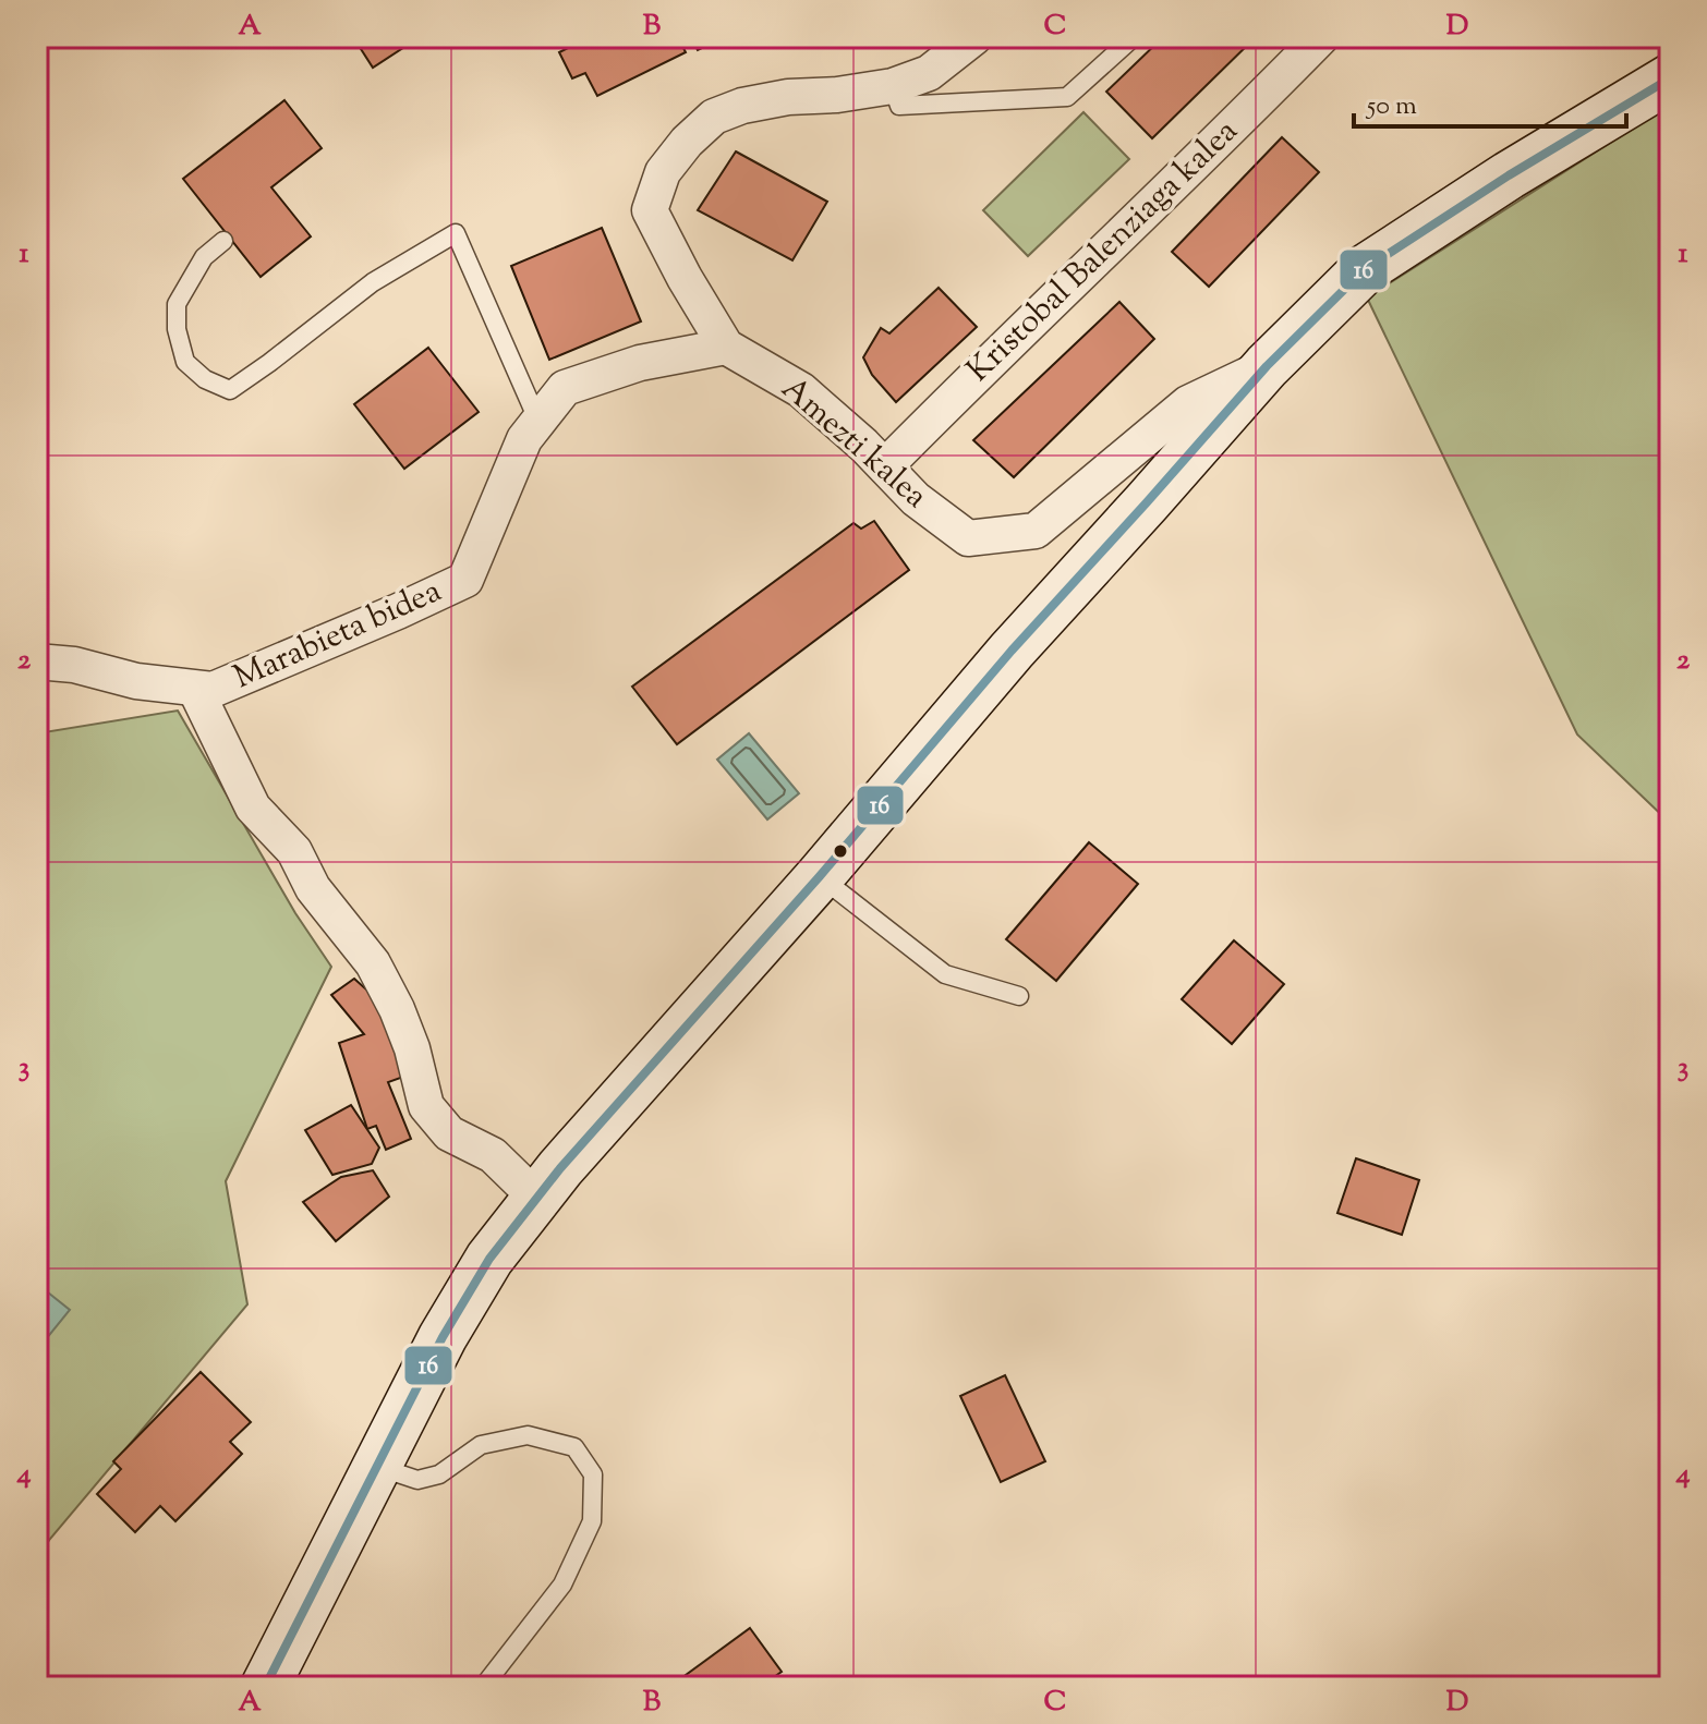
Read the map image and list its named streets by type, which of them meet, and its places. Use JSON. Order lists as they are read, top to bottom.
{
  "streets": {
    "street": ["Kristobal Balenziaga kalea", "Amezti kalea", "Marabieta bidea"]
  },
  "crossings": [
    ["Kristobal Balenziaga kalea", "Amezti kalea"],
    ["Amezti kalea", "Marabieta bidea"]
  ],
  "lines": ["transit line 16"],
  "scale_bar": "50 m",
  "grid": {
    "columns": [
      "A",
      "B",
      "C",
      "D"
    ],
    "rows": [
      "1",
      "2",
      "3",
      "4"
    ]
  }
}
